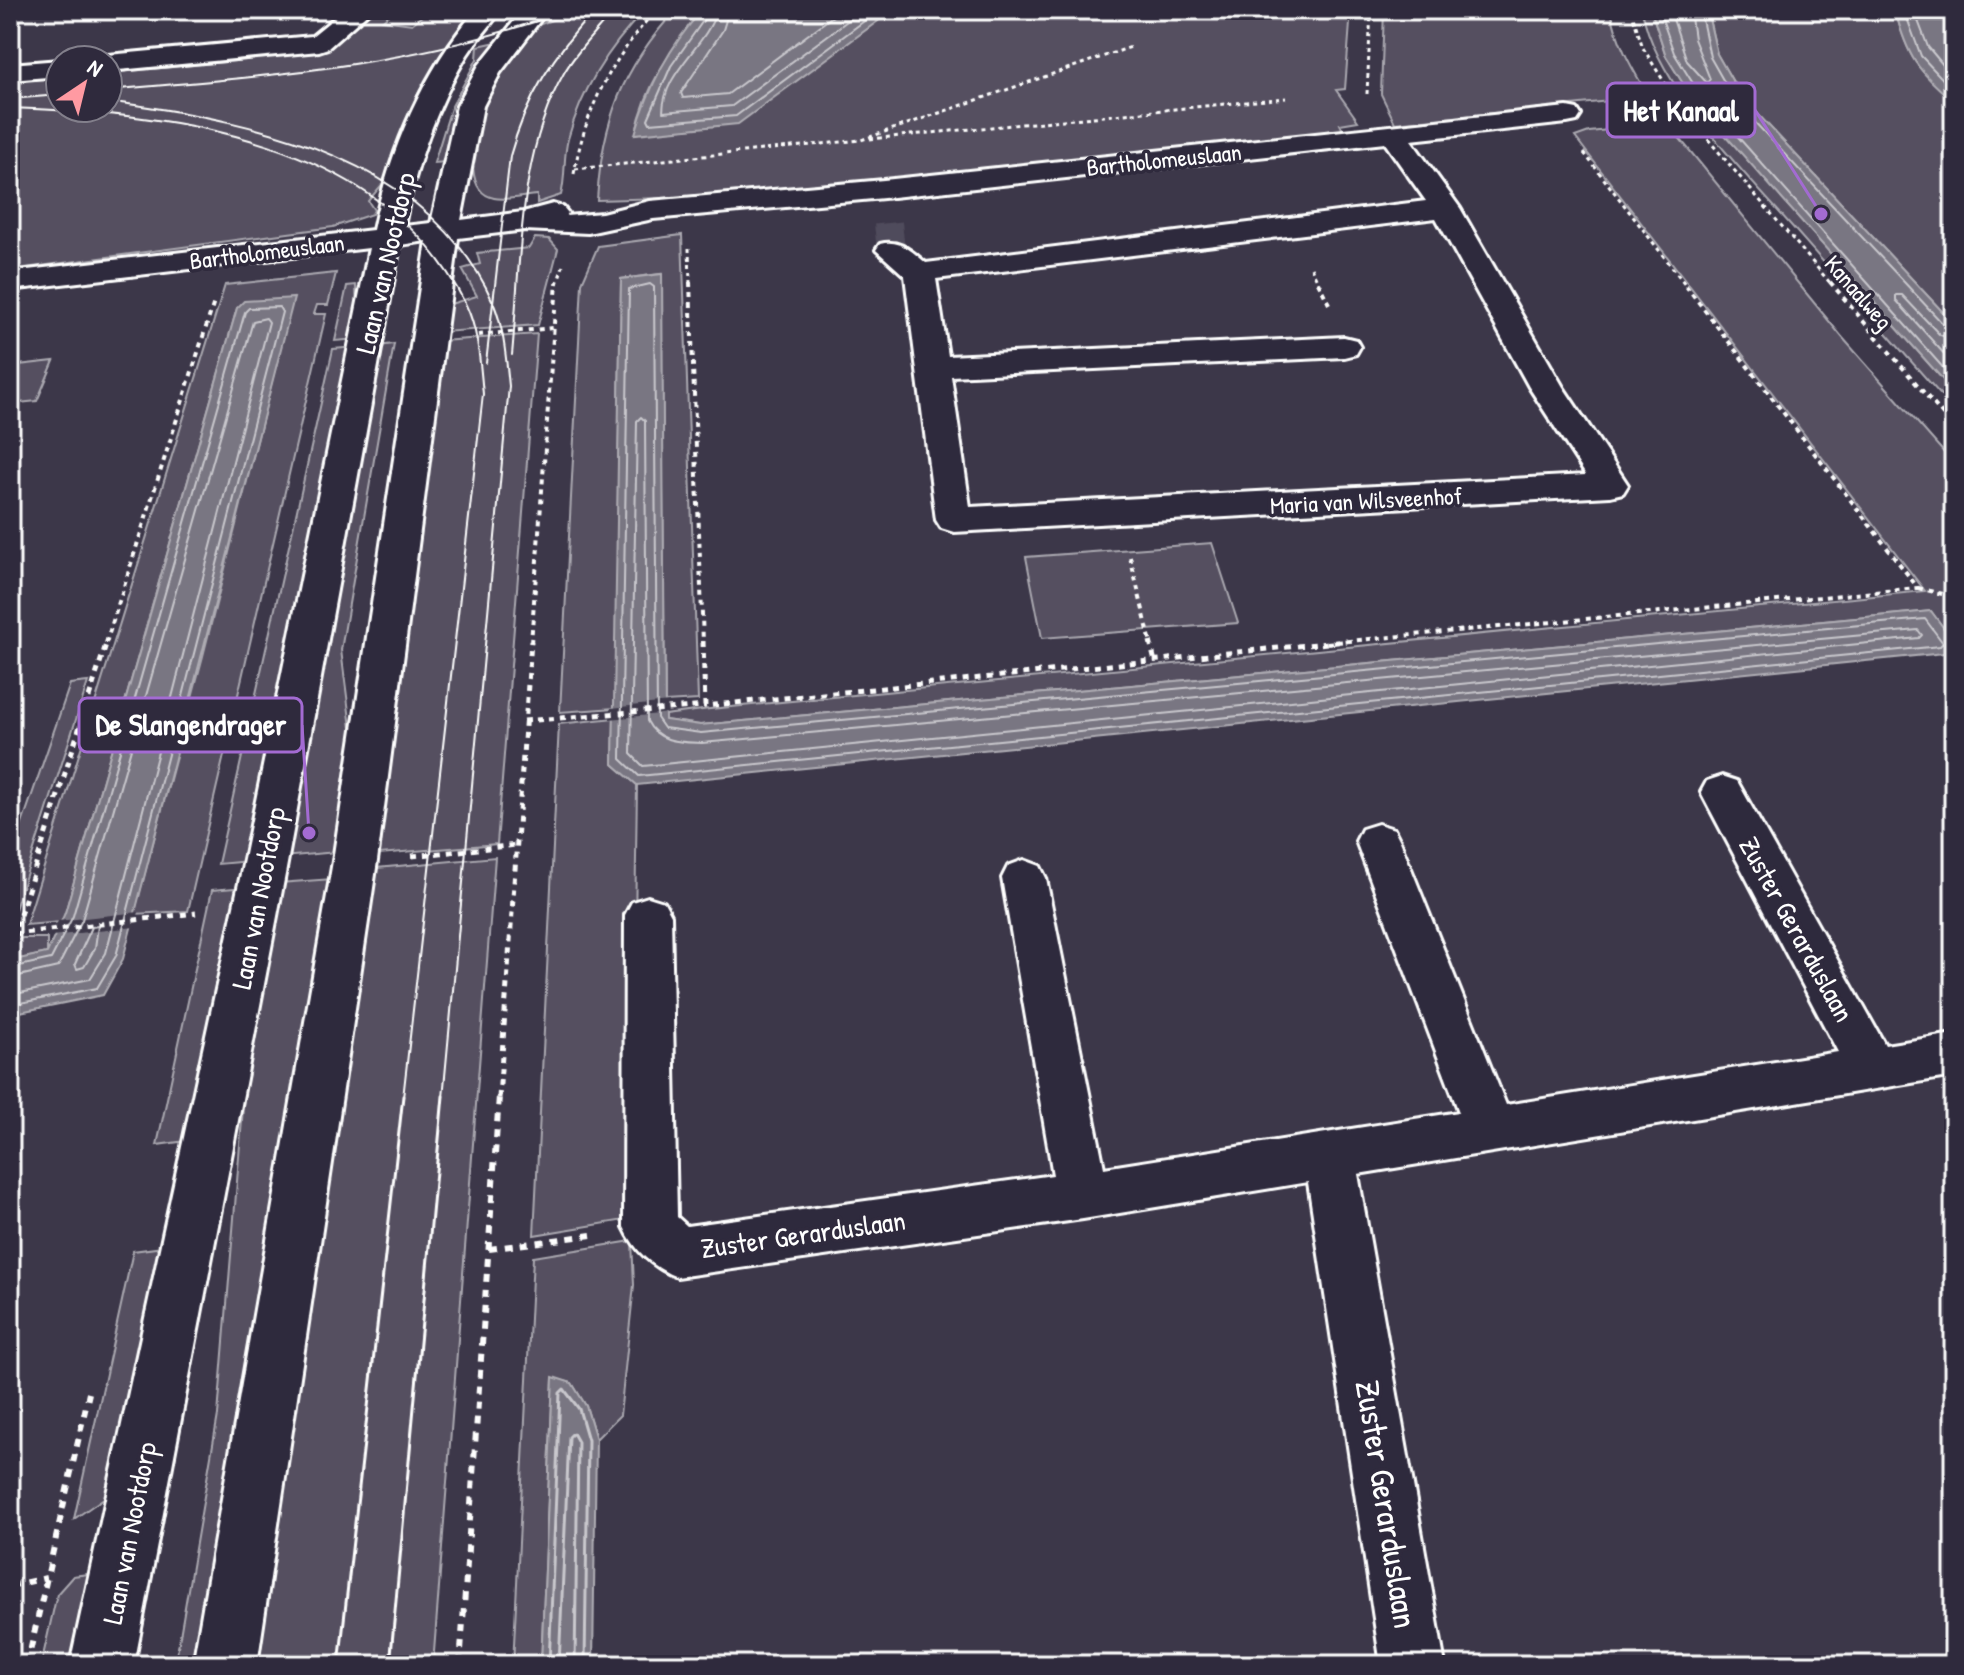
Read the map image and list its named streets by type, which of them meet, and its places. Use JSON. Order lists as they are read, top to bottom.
{
  "streets": {
    "street": [
      "Bartholomeuslaan",
      "Laan van Nootdorp",
      "Maria van Wilsveenhof",
      "Zuster Gerarduslaan"
    ],
    "path": ["Kanaalweg"]
  },
  "crossings": [
    ["Bartholomeuslaan", "Laan van Nootdorp"],
    ["Bartholomeuslaan", "Maria van Wilsveenhof"]
  ],
  "places": ["Het Kanaal", "De Slangendrager"],
  "north": "top right"
}
